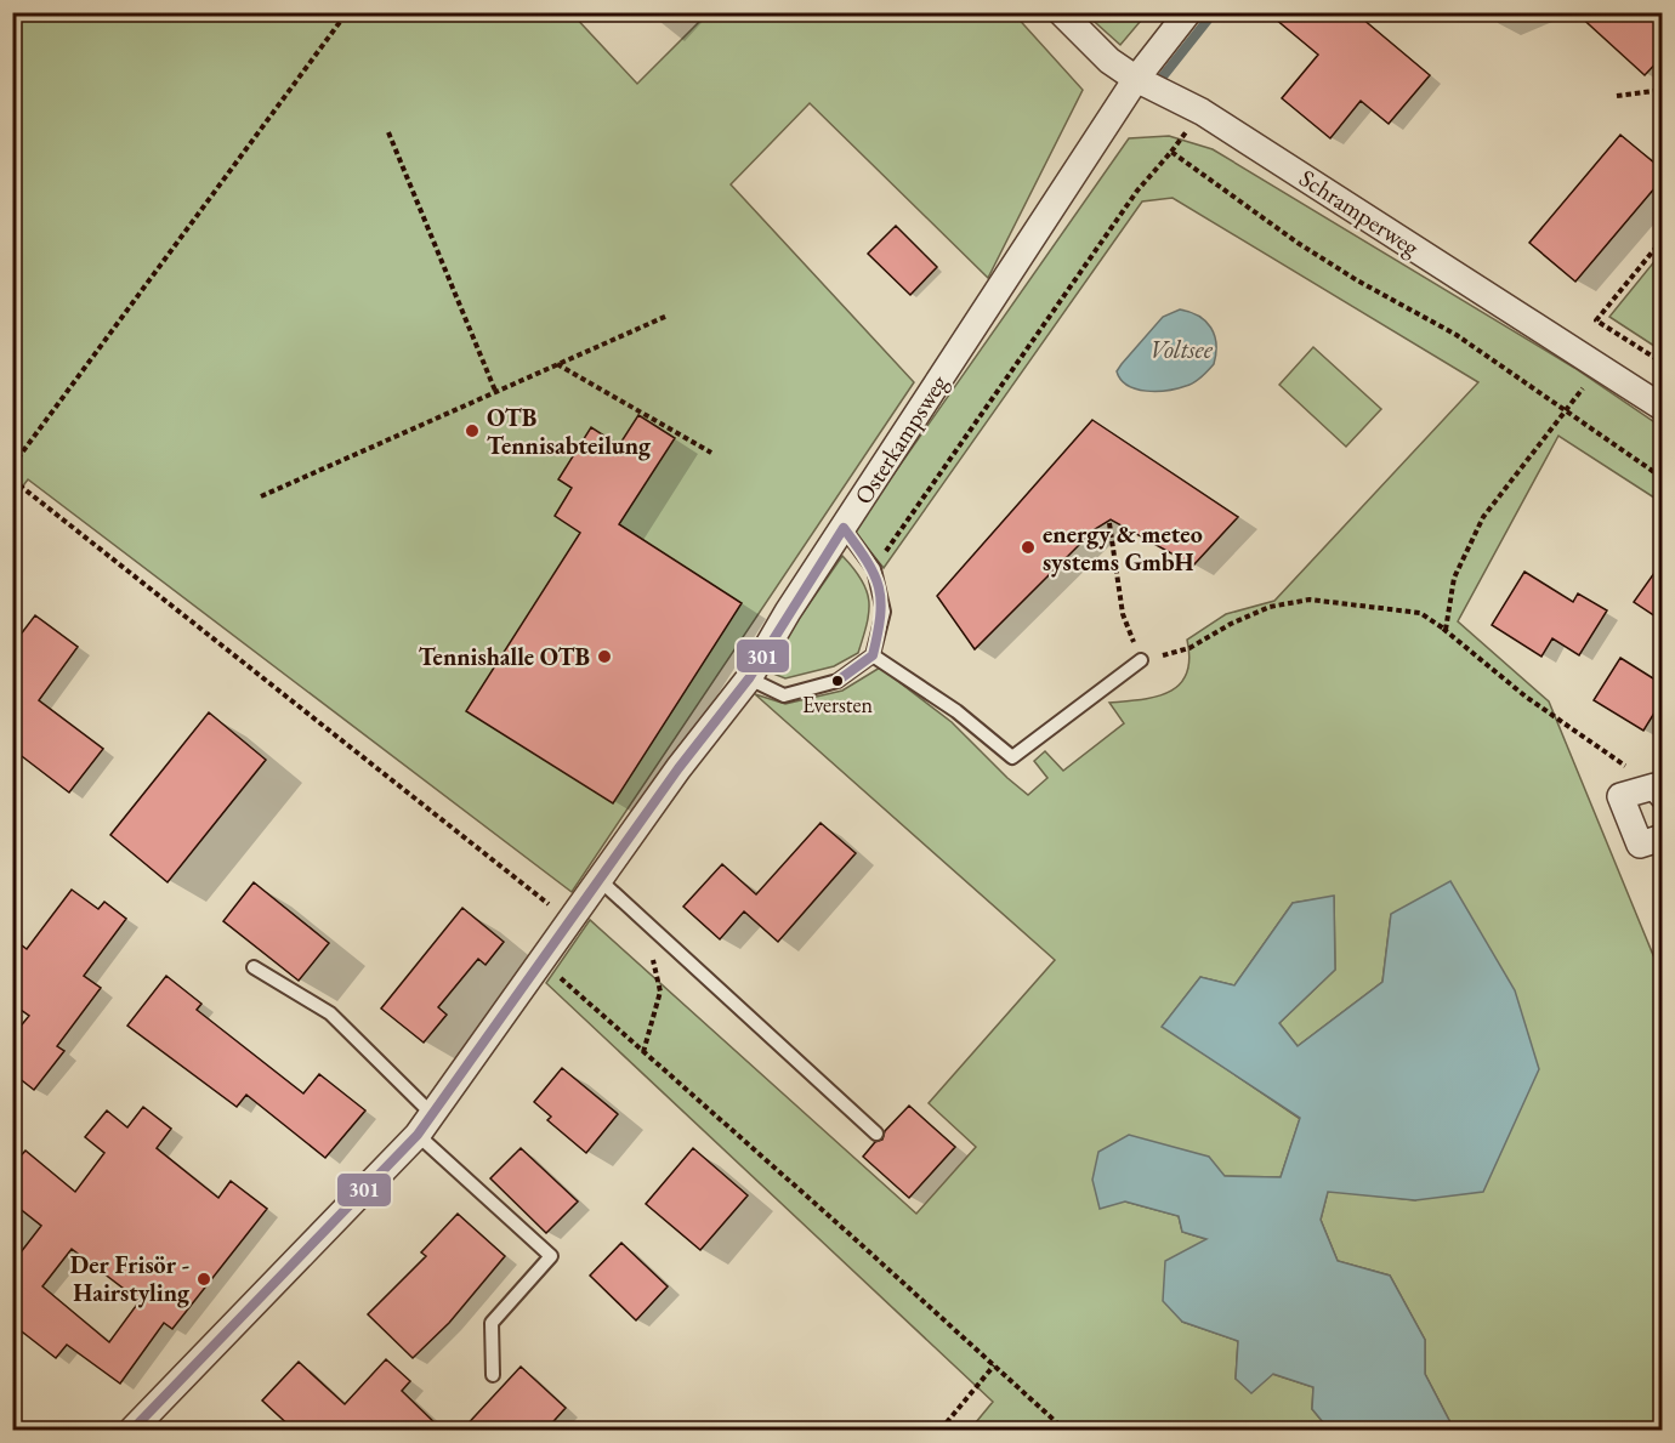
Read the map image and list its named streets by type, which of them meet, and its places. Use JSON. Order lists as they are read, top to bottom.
{
  "streets": {
    "street": ["Schramperweg", "Osterkampsweg"]
  },
  "crossings": [
    ["Schramperweg", "Osterkampsweg"]
  ],
  "water": ["Voltsee"],
  "places": [
    "OTB Tennisabteilung",
    "energy & meteo systems GmbH",
    "Tennishalle OTB",
    "Eversten",
    "Der Frisör - Hairstyling"
  ],
  "lines": ["transit line 301"]
}
